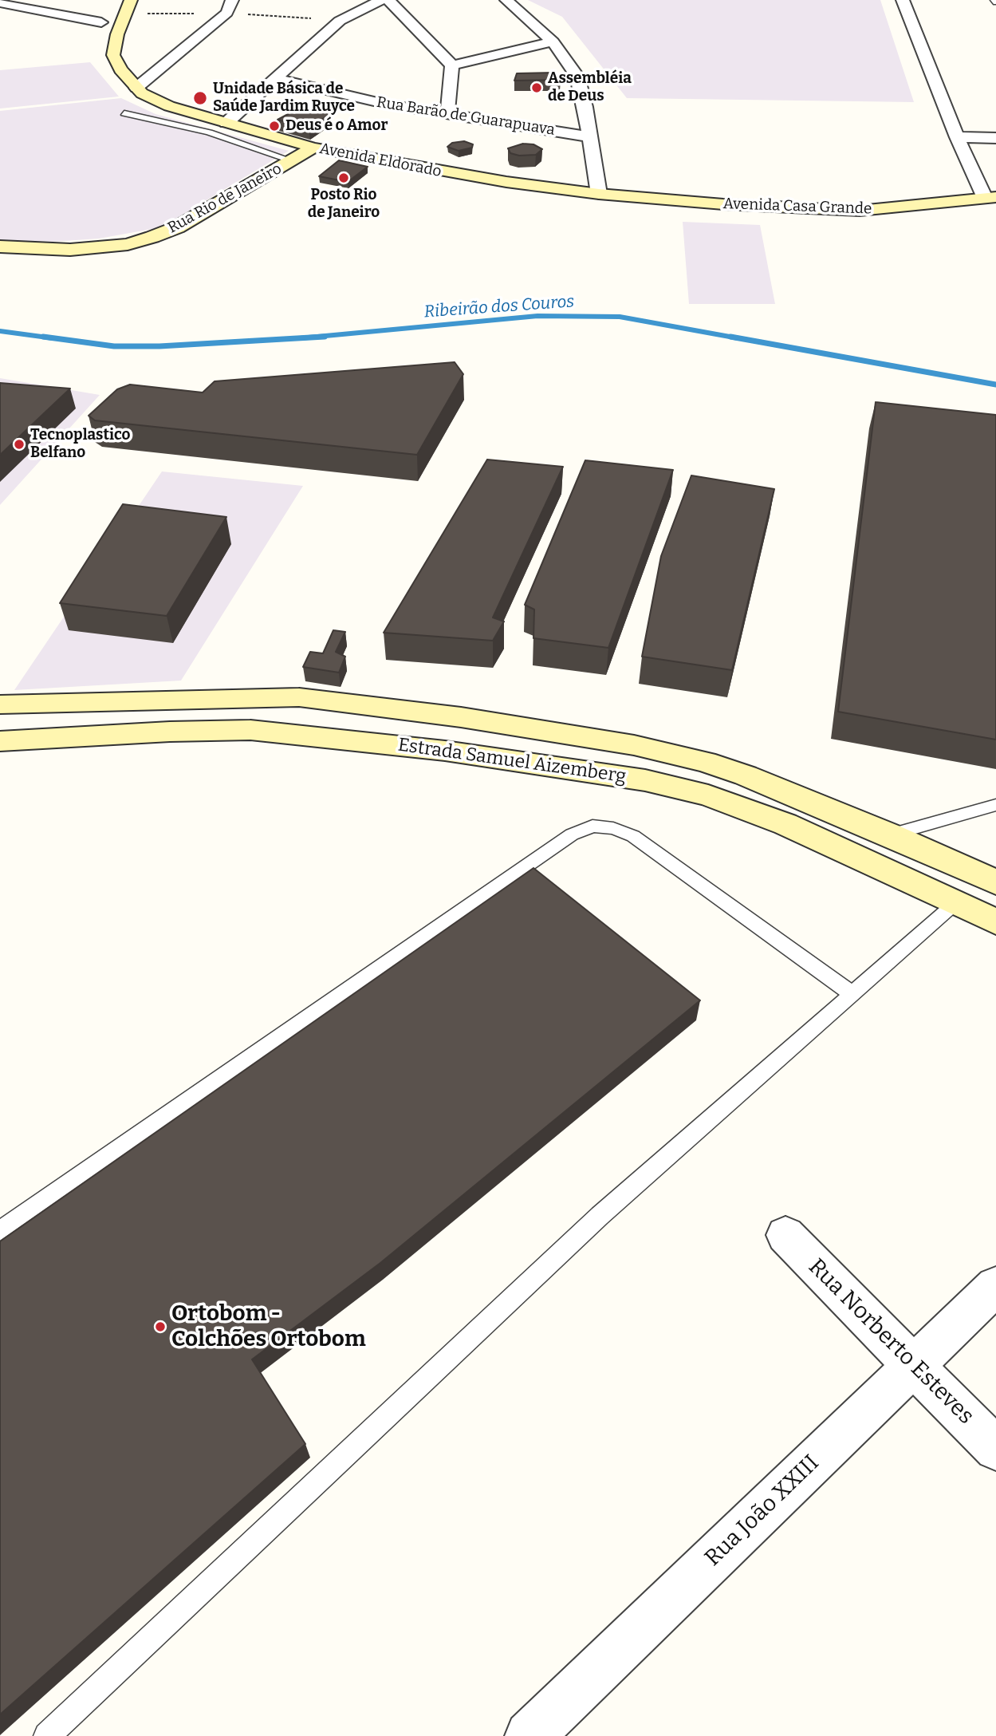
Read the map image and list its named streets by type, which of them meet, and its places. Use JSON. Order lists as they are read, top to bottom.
{
  "streets": {
    "main road": [
      "Avenida Eldorado",
      "Rua Rio de Janeiro",
      "Avenida Casa Grande",
      "Estrada Samuel Aizemberg"
    ],
    "street": ["Rua Barão de Guarapuava", "Rua Norberto Esteves", "Rua João XXIII"]
  },
  "crossings": [
    ["Avenida Eldorado", "Rua Rio de Janeiro"],
    ["Avenida Eldorado", "Avenida Casa Grande"],
    ["Rua Norberto Esteves", "Rua João XXIII"]
  ],
  "water": ["Ribeirão dos Couros"],
  "places": [
    "Assembléia de Deus",
    "Unidade Básica de Saúde Jardim Ruyce",
    "Deus é o Amor",
    "Posto Rio de Janeiro",
    "Tecnoplastico Belfano",
    "Ortobom - Colchões Ortobom"
  ]
}
